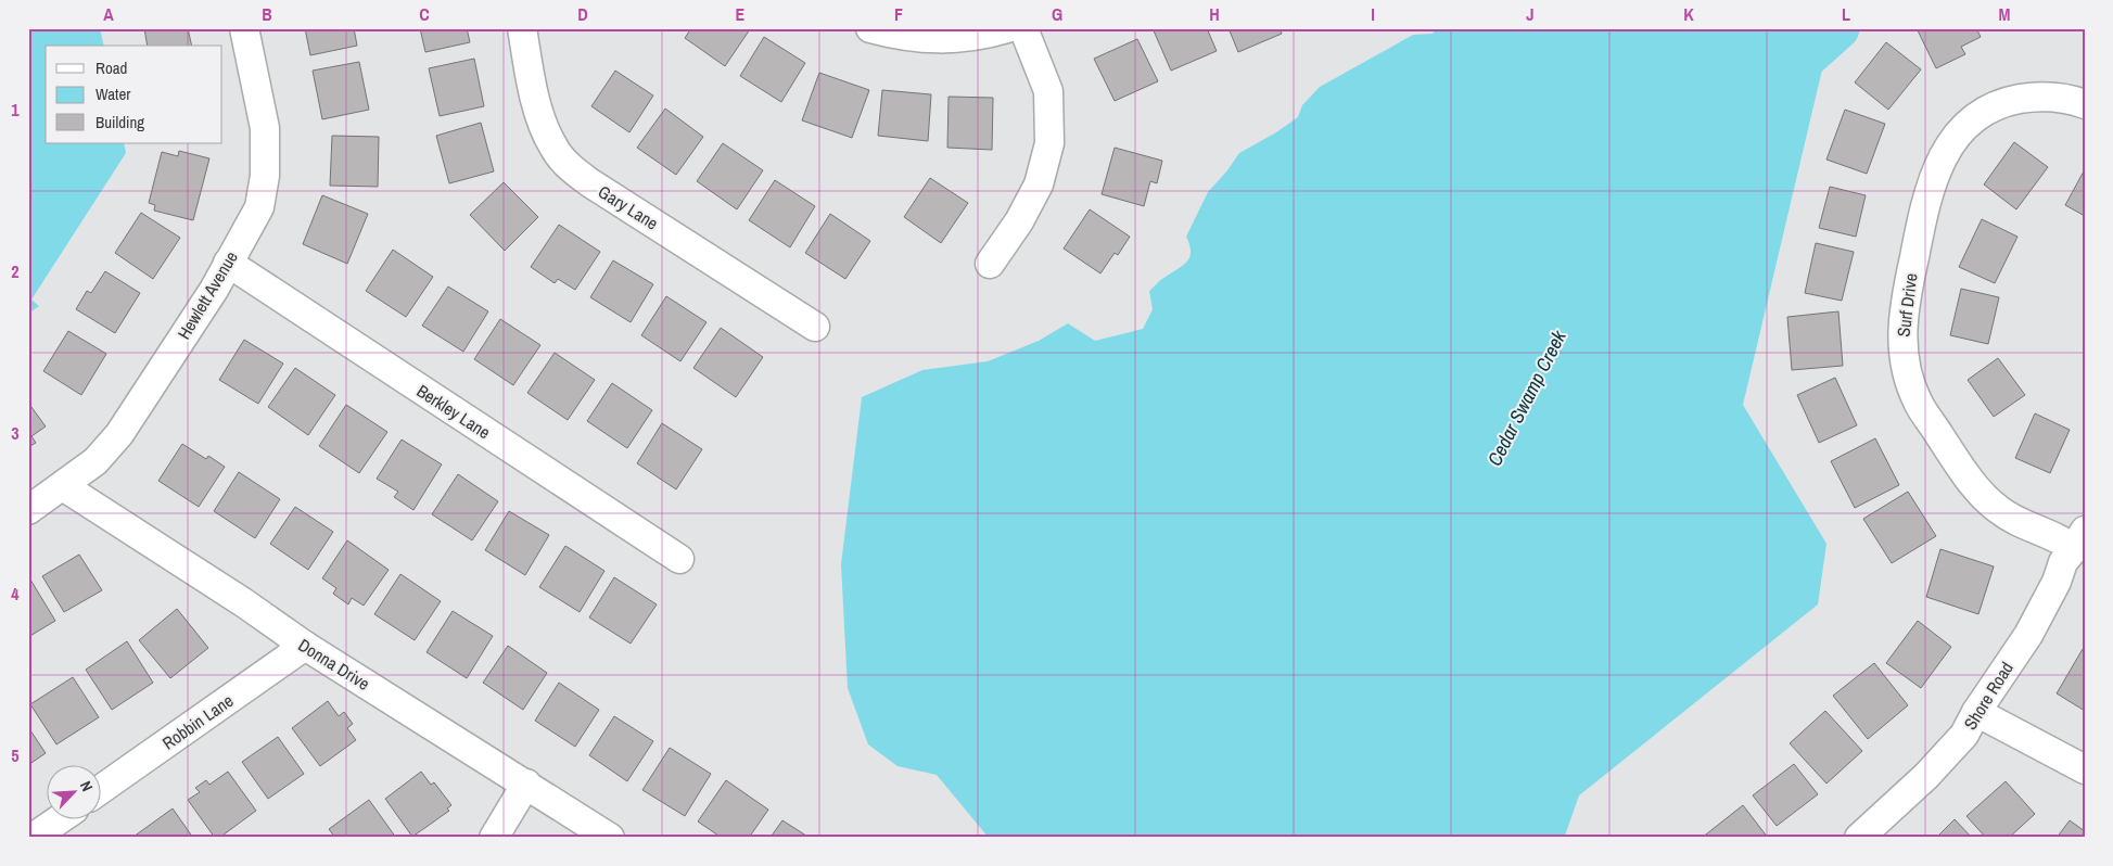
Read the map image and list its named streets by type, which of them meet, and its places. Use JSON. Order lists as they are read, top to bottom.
{
  "streets": {
    "street": [
      "Gary Lane",
      "Hewlett Avenue",
      "Surf Drive",
      "Berkley Lane",
      "Donna Drive",
      "Shore Road",
      "Robbin Lane"
    ]
  },
  "crossings": [
    ["Hewlett Avenue", "Berkley Lane"],
    ["Hewlett Avenue", "Donna Drive"],
    ["Surf Drive", "Shore Road"],
    ["Donna Drive", "Robbin Lane"]
  ],
  "water": ["Cedar Swamp Creek"],
  "legend": ["Road", "Water", "Building"],
  "north": "top right",
  "grid": {
    "columns": [
      "A",
      "B",
      "C",
      "D",
      "E",
      "F",
      "G",
      "H",
      "I",
      "J",
      "K",
      "L",
      "M"
    ],
    "rows": [
      "1",
      "2",
      "3",
      "4",
      "5"
    ]
  }
}
